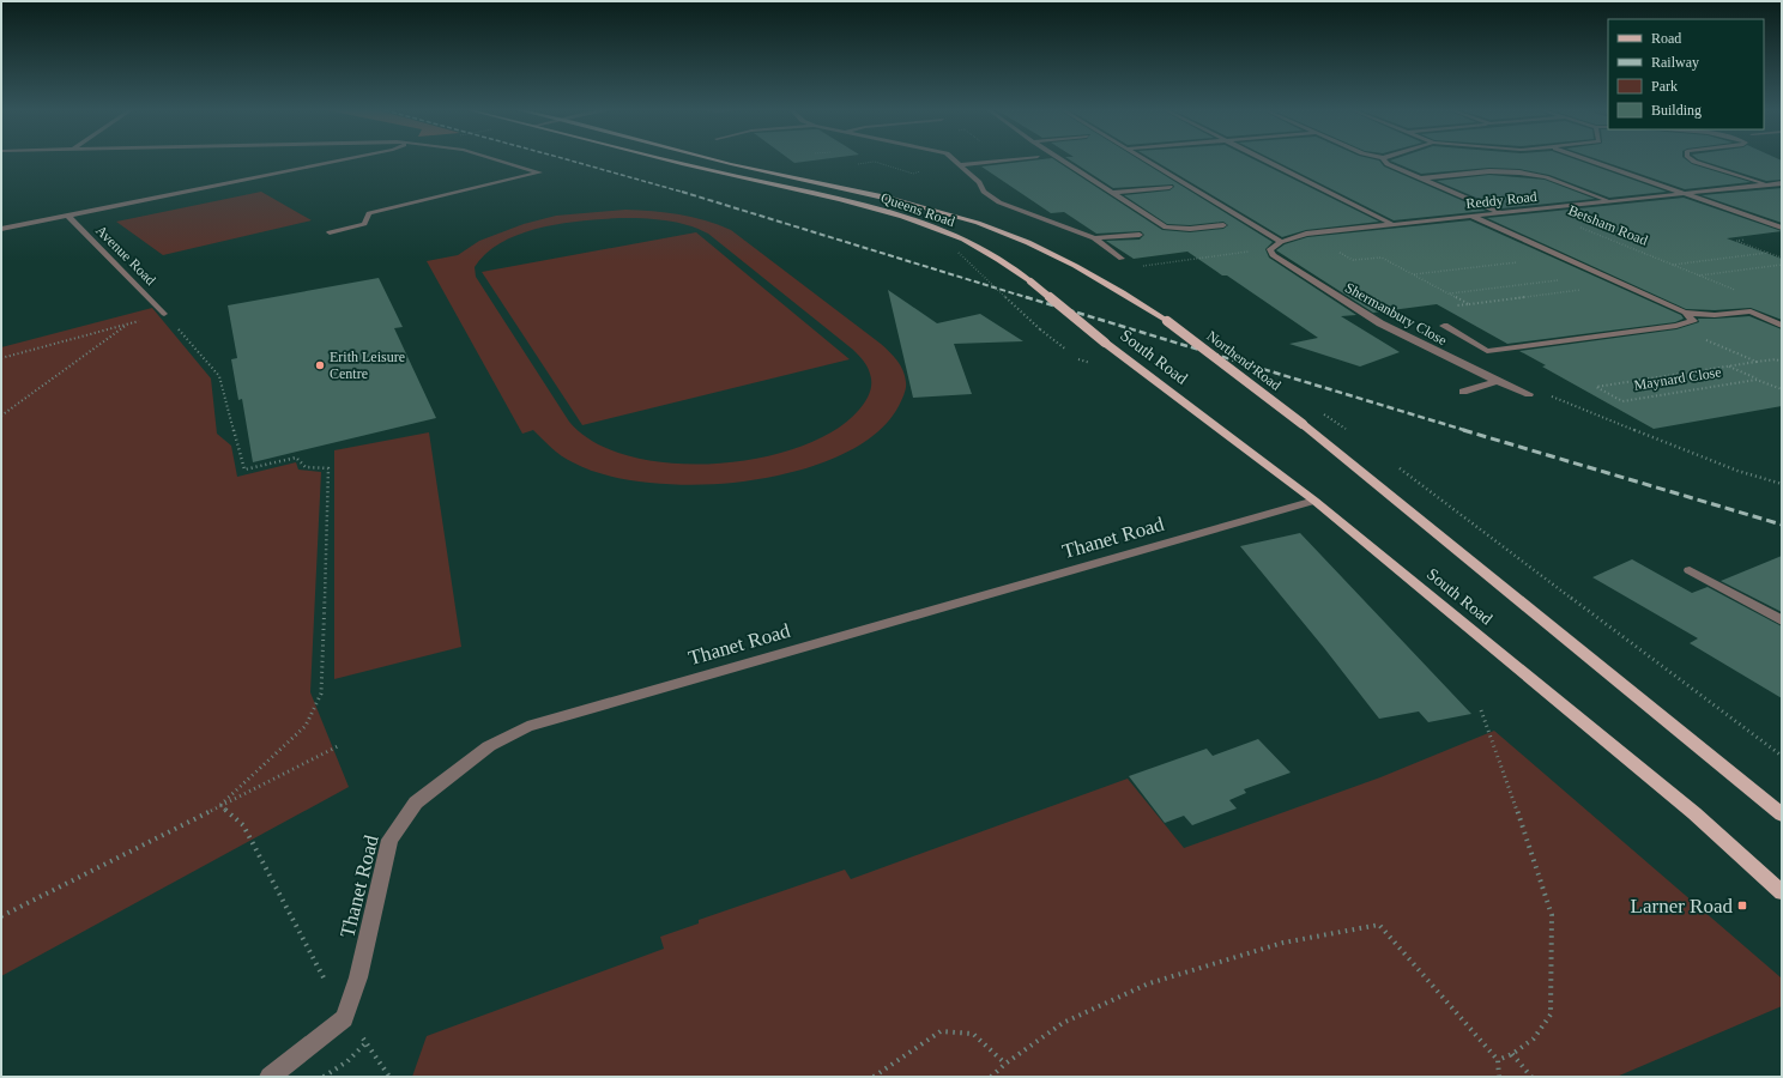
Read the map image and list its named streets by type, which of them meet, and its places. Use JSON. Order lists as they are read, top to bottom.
{
  "streets": {
    "main road": ["Queens Road", "South Road", "Northend Road"],
    "street": [
      "Reddy Road",
      "Avenue Road",
      "Shermanbury Close",
      "Thanet Road"
    ],
    "path": ["Betsham Road", "Maynard Close"]
  },
  "crossings": [
    ["Reddy Road", "Betsham Road"],
    ["Queens Road", "South Road"],
    ["Queens Road", "Northend Road"],
    ["South Road", "Northend Road"],
    ["South Road", "Thanet Road"]
  ],
  "places": {
    "other": ["Erith Leisure Centre"],
    "transit": ["Larner Road"]
  },
  "legend": [
    "Road",
    "Railway",
    "Park",
    "Building"
  ]
}
